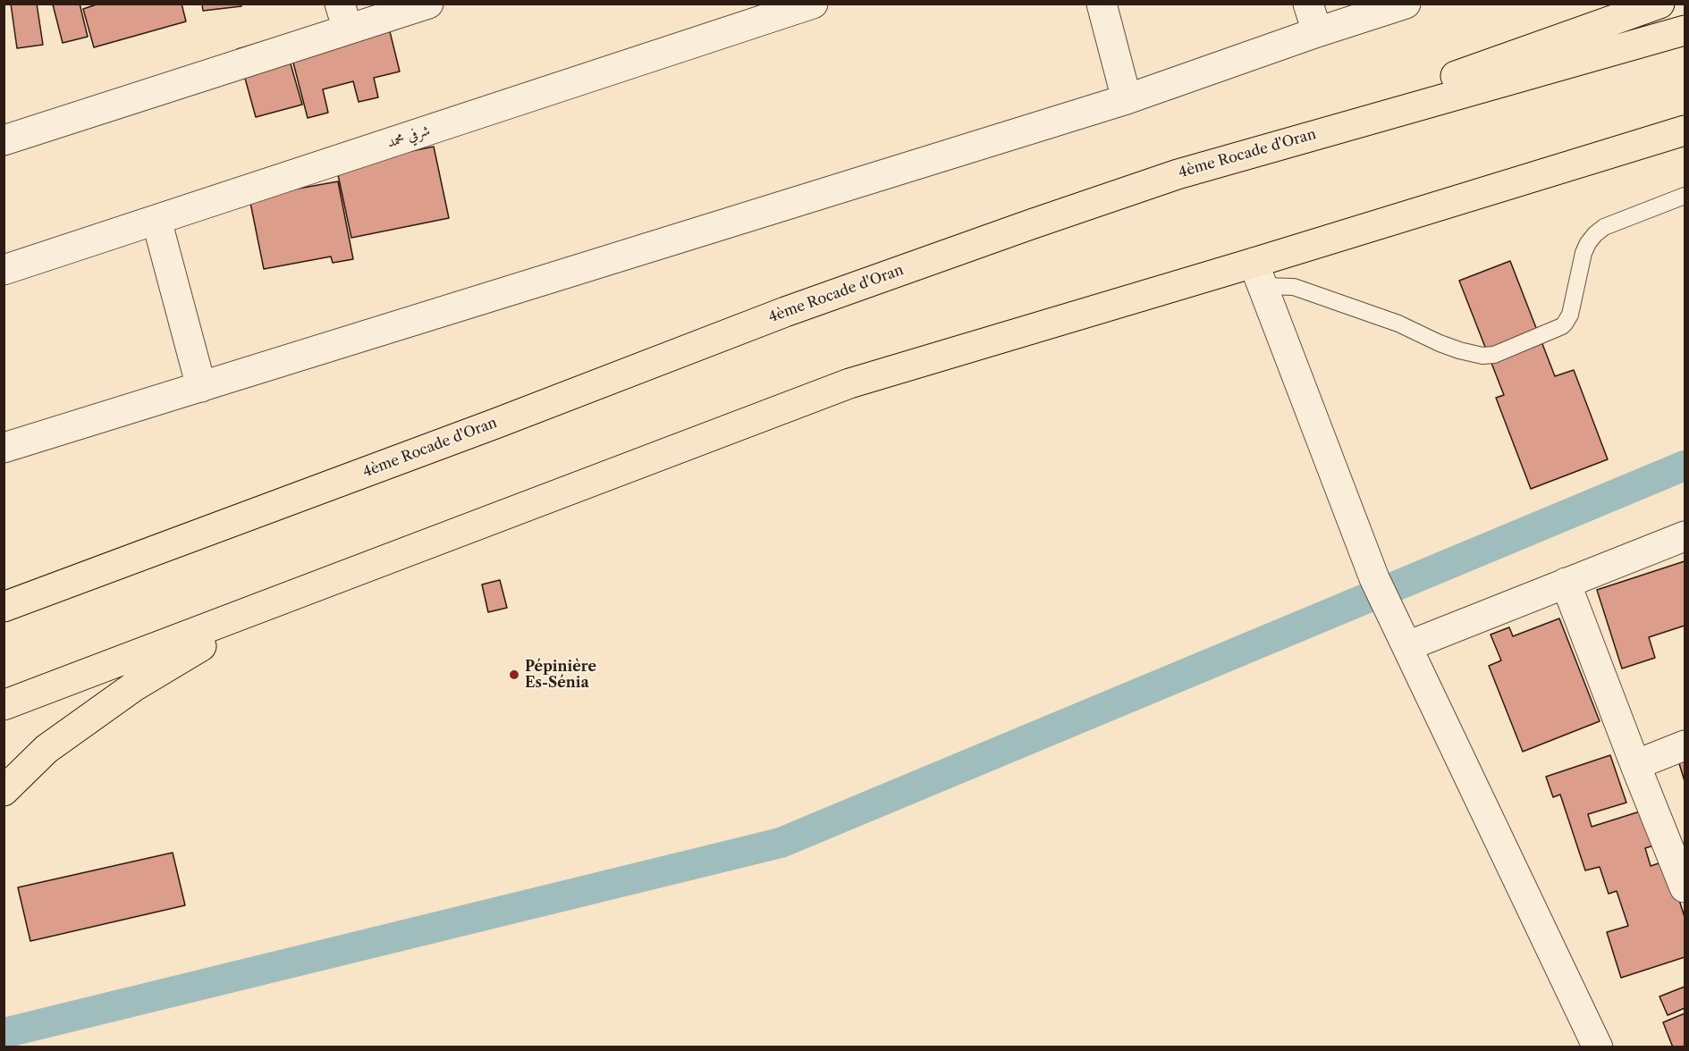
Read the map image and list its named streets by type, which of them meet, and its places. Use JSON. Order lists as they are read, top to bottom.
{
  "streets": {
    "highway": ["4ème Rocade d'Oran"],
    "street": ["شرفي محمد"]
  },
  "places": ["Pépinière Es-Sénia"]
}
